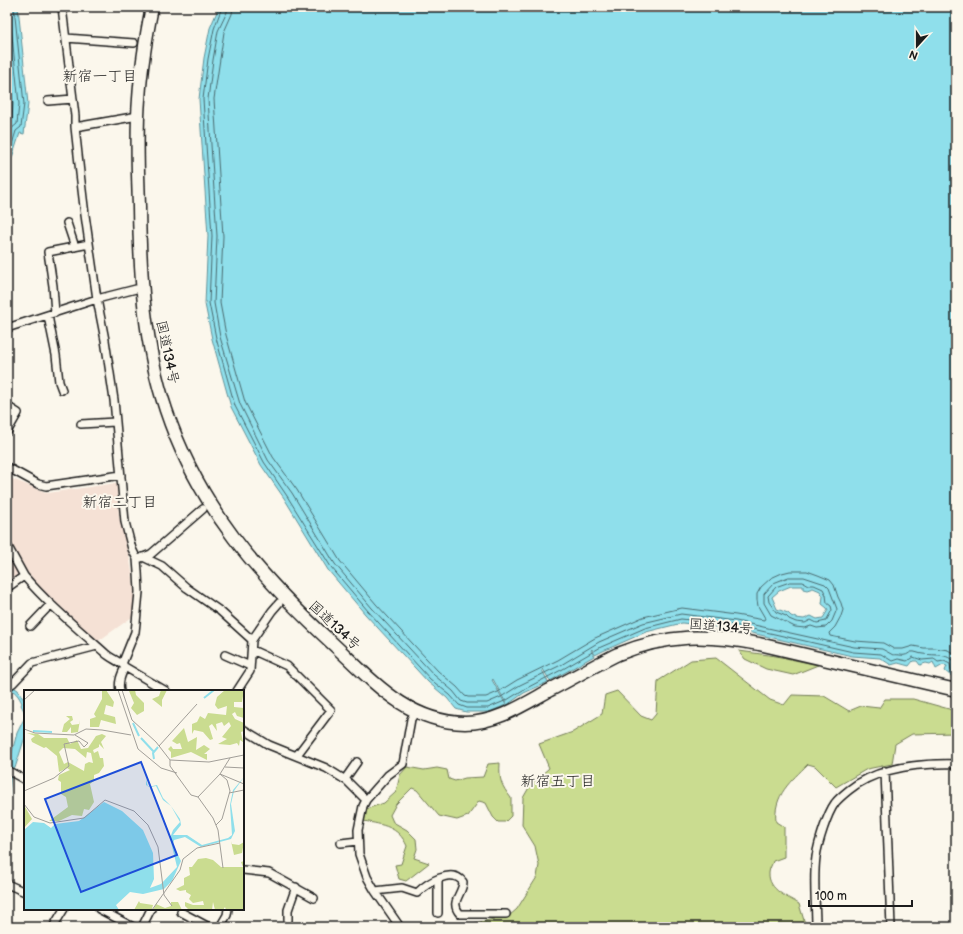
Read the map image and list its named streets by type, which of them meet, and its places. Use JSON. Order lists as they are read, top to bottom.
{
  "streets": {
    "highway": ["国道134号"]
  },
  "districts": ["新宿一丁目", "新宿二丁目", "新宿五丁目"],
  "scale_bar": "100 m",
  "north": "bottom"
}
